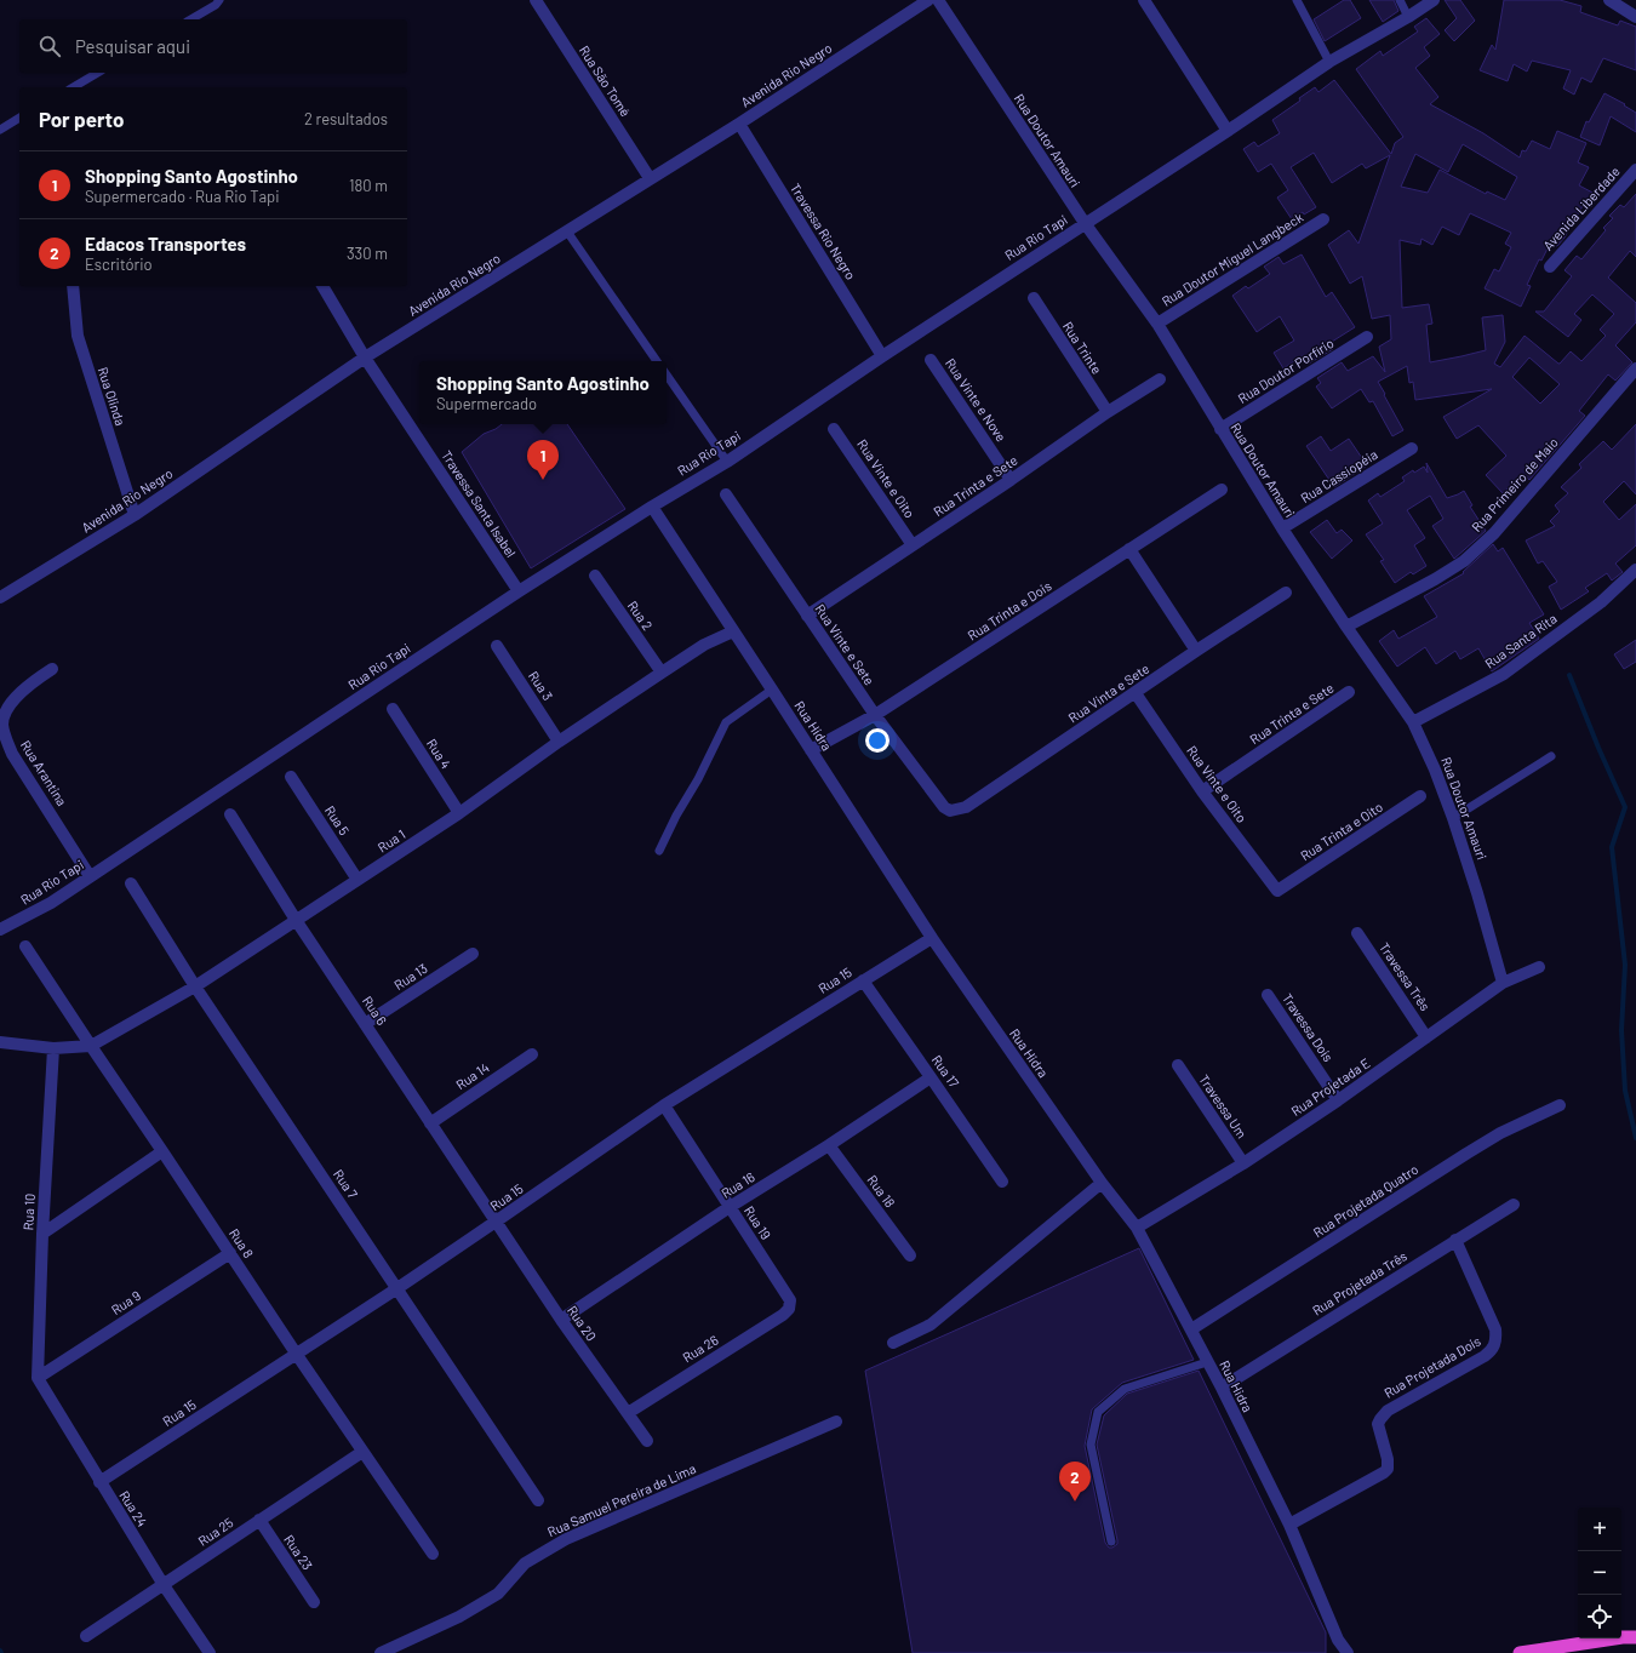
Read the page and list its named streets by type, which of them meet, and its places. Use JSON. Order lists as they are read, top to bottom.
{
  "streets": {
    "street": [
      "Avenida Rio Negro",
      "Rua São Tomé",
      "Rua Doutor Amauri",
      "Avenida Liberdade",
      "Travessa Rio Negro",
      "Rua Rio Tapi",
      "Rua Doutor Miguel Langbeck",
      "Rua Trinte",
      "Rua Doutor Porfírio",
      "Rua Olinda",
      "Rua Vinte e Nove",
      "Rua Cassiopéia",
      "Rua Vinte e Oito",
      "Rua Primeiro de Maio",
      "Rua Trinta e Sete",
      "Travessa Santa Isabel",
      "Rua Trinta e Dois",
      "Rua 2",
      "Rua Santa Rita",
      "Rua Vinte e Sete",
      "Rua 3",
      "Rua Vinta e Sete",
      "Rua Hidra",
      "Rua 4",
      "Rua Arantina",
      "Rua 5",
      "Rua Trinta e Oito",
      "Rua 1",
      "Rua 13",
      "Travessa Três",
      "Rua 15",
      "Rua 6",
      "Travessa Dois",
      "Rua 17",
      "Rua 14",
      "Rua Projetada E",
      "Travessa Um",
      "Rua 7",
      "Rua 16",
      "Rua 18",
      "Rua Projetada Quatro",
      "Rua 10",
      "Rua 19",
      "Rua 8",
      "Rua Projetada Três",
      "Rua 9",
      "Rua 20",
      "Rua 26",
      "Rua Projetada Dois",
      "Rua Samuel Pereira de Lima",
      "Rua 24",
      "Rua 25",
      "Rua 23"
    ]
  },
  "crossings": [
    ["Avenida Rio Negro", "Rua São Tomé"],
    ["Avenida Rio Negro", "Travessa Rio Negro"],
    ["Avenida Rio Negro", "Rua Olinda"],
    ["Avenida Rio Negro", "Travessa Santa Isabel"],
    ["Rua Doutor Amauri", "Rua Rio Tapi"],
    ["Rua Doutor Amauri", "Rua Doutor Miguel Langbeck"],
    ["Rua Doutor Amauri", "Rua Doutor Porfírio"],
    ["Rua Doutor Amauri", "Rua Cassiopéia"],
    ["Rua Doutor Amauri", "Rua Primeiro de Maio"],
    ["Rua Doutor Amauri", "Rua Santa Rita"],
    ["Rua Doutor Amauri", "Rua Projetada E"],
    ["Travessa Rio Negro", "Rua Rio Tapi"],
    ["Rua Rio Tapi", "Travessa Santa Isabel"],
    ["Rua Rio Tapi", "Rua Hidra"],
    ["Rua Rio Tapi", "Rua Arantina"],
    ["Rua Trinte", "Rua Trinta e Sete"],
    ["Rua Vinte e Nove", "Rua Trinta e Sete"],
    ["Rua Vinte e Oito", "Rua Trinta e Sete"],
    ["Rua Vinte e Oito", "Rua Vinta e Sete"],
    ["Rua Vinte e Oito", "Rua Trinta e Oito"],
    ["Rua Trinta e Sete", "Rua Vinte e Sete"],
    ["Rua Trinta e Dois", "Rua Vinte e Sete"],
    ["Rua Trinta e Dois", "Rua Hidra"],
    ["Rua 2", "Rua 1"],
    ["Rua Vinte e Sete", "Rua Vinta e Sete"],
    ["Rua 3", "Rua 1"],
    ["Rua Hidra", "Rua 1"],
    ["Rua Hidra", "Rua 15"],
    ["Rua Hidra", "Rua Projetada E"],
    ["Rua Hidra", "Rua Projetada Quatro"],
    ["Rua Hidra", "Rua Projetada Três"],
    ["Rua Hidra", "Rua Projetada Dois"],
    ["Rua 4", "Rua 1"],
    ["Rua 5", "Rua 1"],
    ["Rua 1", "Rua 6"],
    ["Rua 1", "Rua 7"],
    ["Rua 1", "Rua 10"],
    ["Rua 1", "Rua 8"],
    ["Rua 13", "Rua 6"],
    ["Travessa Três", "Rua Projetada E"],
    ["Rua 15", "Rua 6"],
    ["Rua 15", "Rua 17"],
    ["Rua 15", "Rua 7"],
    ["Rua 15", "Rua 19"],
    ["Rua 15", "Rua 8"],
    ["Rua 15", "Rua 20"],
    ["Rua 15", "Rua 24"],
    ["Rua 6", "Rua 14"],
    ["Rua 6", "Rua 20"],
    ["Travessa Dois", "Rua Projetada E"],
    ["Rua 17", "Rua 16"],
    ["Rua Projetada E", "Travessa Um"],
    ["Rua 16", "Rua 18"],
    ["Rua 16", "Rua 19"],
    ["Rua 16", "Rua 20"],
    ["Rua 10", "Rua 9"],
    ["Rua 10", "Rua 24"],
    ["Rua 19", "Rua 26"],
    ["Rua 8", "Rua 9"],
    ["Rua 8", "Rua 25"],
    ["Rua Projetada Três", "Rua Projetada Dois"],
    ["Rua 9", "Rua 24"],
    ["Rua 20", "Rua 26"],
    ["Rua 24", "Rua 25"],
    ["Rua 25", "Rua 23"]
  ],
  "page": {
    "search": "Pesquisar aqui",
    "heading": ["Por perto", "2 resultados"],
    "list": [
      {
        "mark": "1",
        "name": "Shopping Santo Agostinho",
        "note": "Supermercado · Rua Rio Tapi",
        "value": "180 m"
      },
      {
        "mark": "2",
        "name": "Edacos Transportes",
        "note": "Escritório",
        "value": "330 m"
      }
    ],
    "popup": ["Shopping Santo Agostinho", "Supermercado"],
    "pins": ["1", "2"],
    "map_buttons": ["+", "−"]
  }
}
